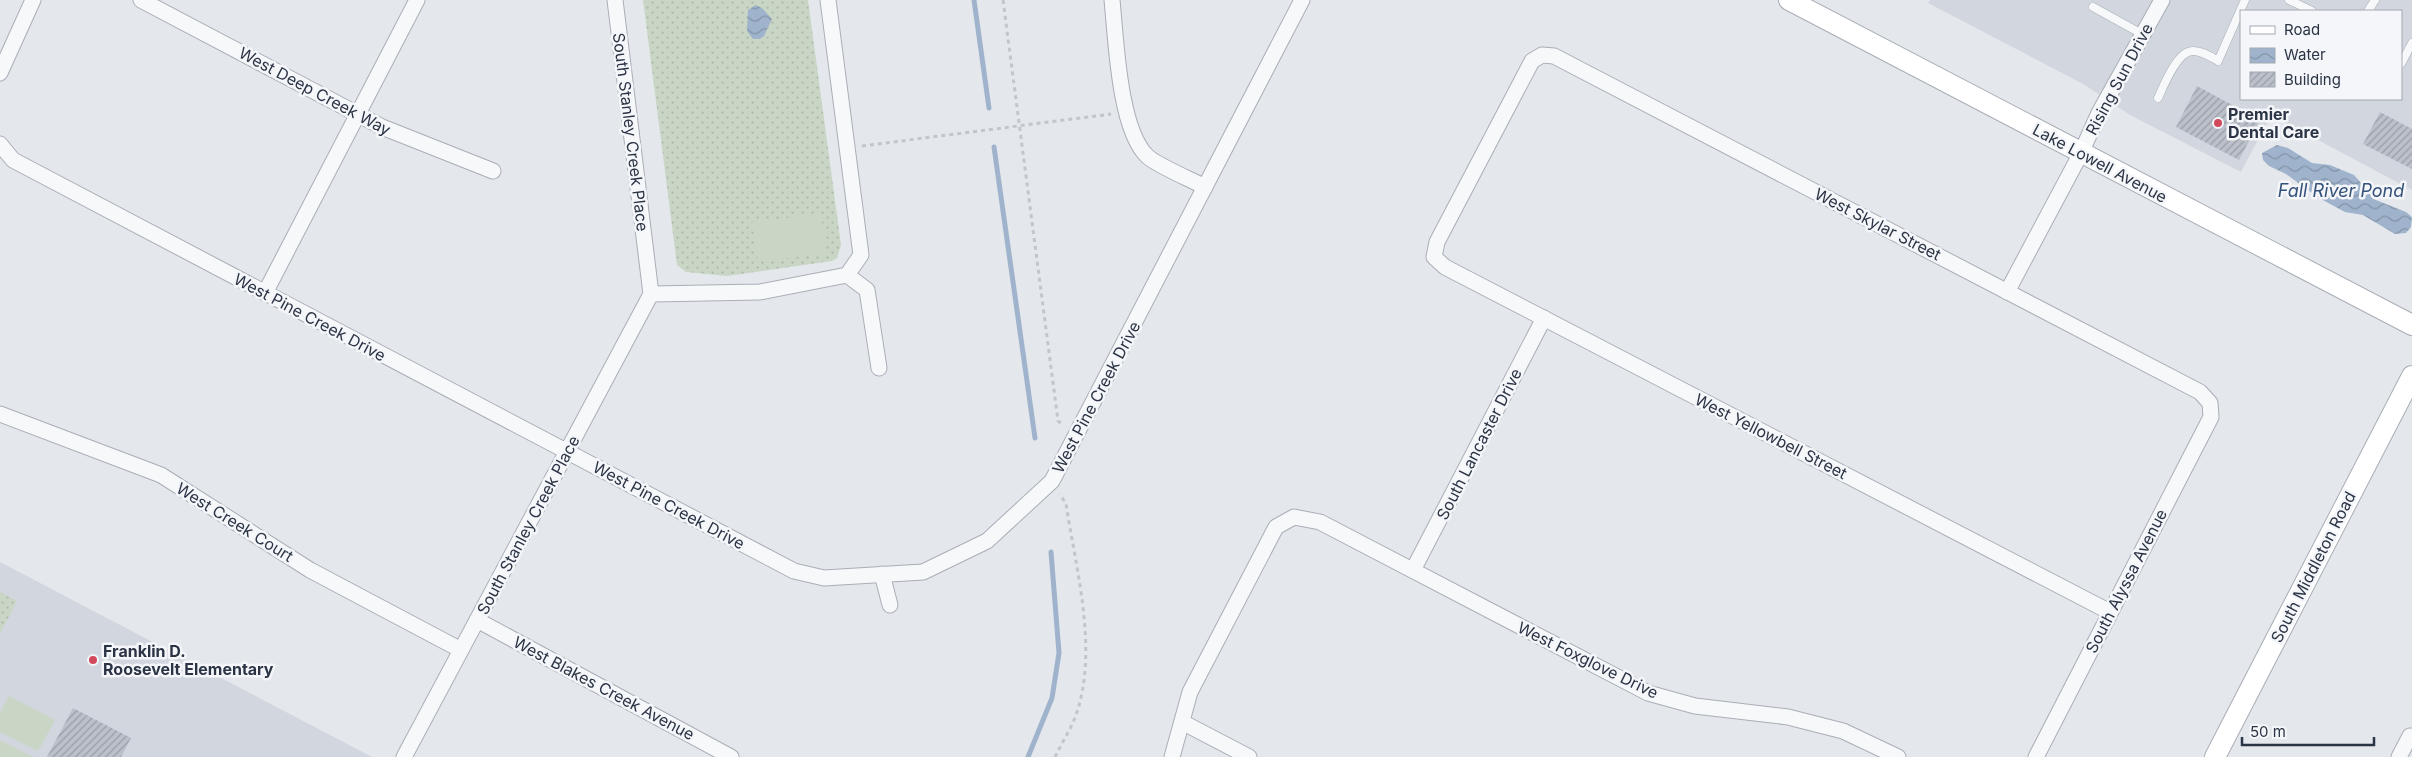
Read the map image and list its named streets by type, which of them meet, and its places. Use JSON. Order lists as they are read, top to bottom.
{
  "streets": {
    "main road": ["Lake Lowell Avenue", "South Middleton Road"],
    "street": [
      "Rising Sun Drive",
      "West Deep Creek Way",
      "South Stanley Creek Place",
      "West Skylar Street",
      "West Pine Creek Drive",
      "West Yellowbell Street",
      "South Lancaster Drive",
      "West Creek Court",
      "South Alyssa Avenue",
      "West Foxglove Drive",
      "West Blakes Creek Avenue"
    ]
  },
  "crossings": [
    ["Rising Sun Drive", "Lake Lowell Avenue"],
    ["Rising Sun Drive", "West Skylar Street"],
    ["South Stanley Creek Place", "West Pine Creek Drive"],
    ["South Stanley Creek Place", "West Creek Court"],
    ["South Stanley Creek Place", "West Blakes Creek Avenue"],
    ["West Skylar Street", "West Yellowbell Street"],
    ["West Skylar Street", "South Alyssa Avenue"],
    ["West Yellowbell Street", "South Lancaster Drive"],
    ["West Yellowbell Street", "South Alyssa Avenue"],
    ["South Lancaster Drive", "West Foxglove Drive"]
  ],
  "water": ["Fall River Pond"],
  "places": ["Premier Dental Care", "Franklin D. Roosevelt Elementary"],
  "legend": ["Road", "Water", "Building"],
  "scale_bar": "50 m"
}
